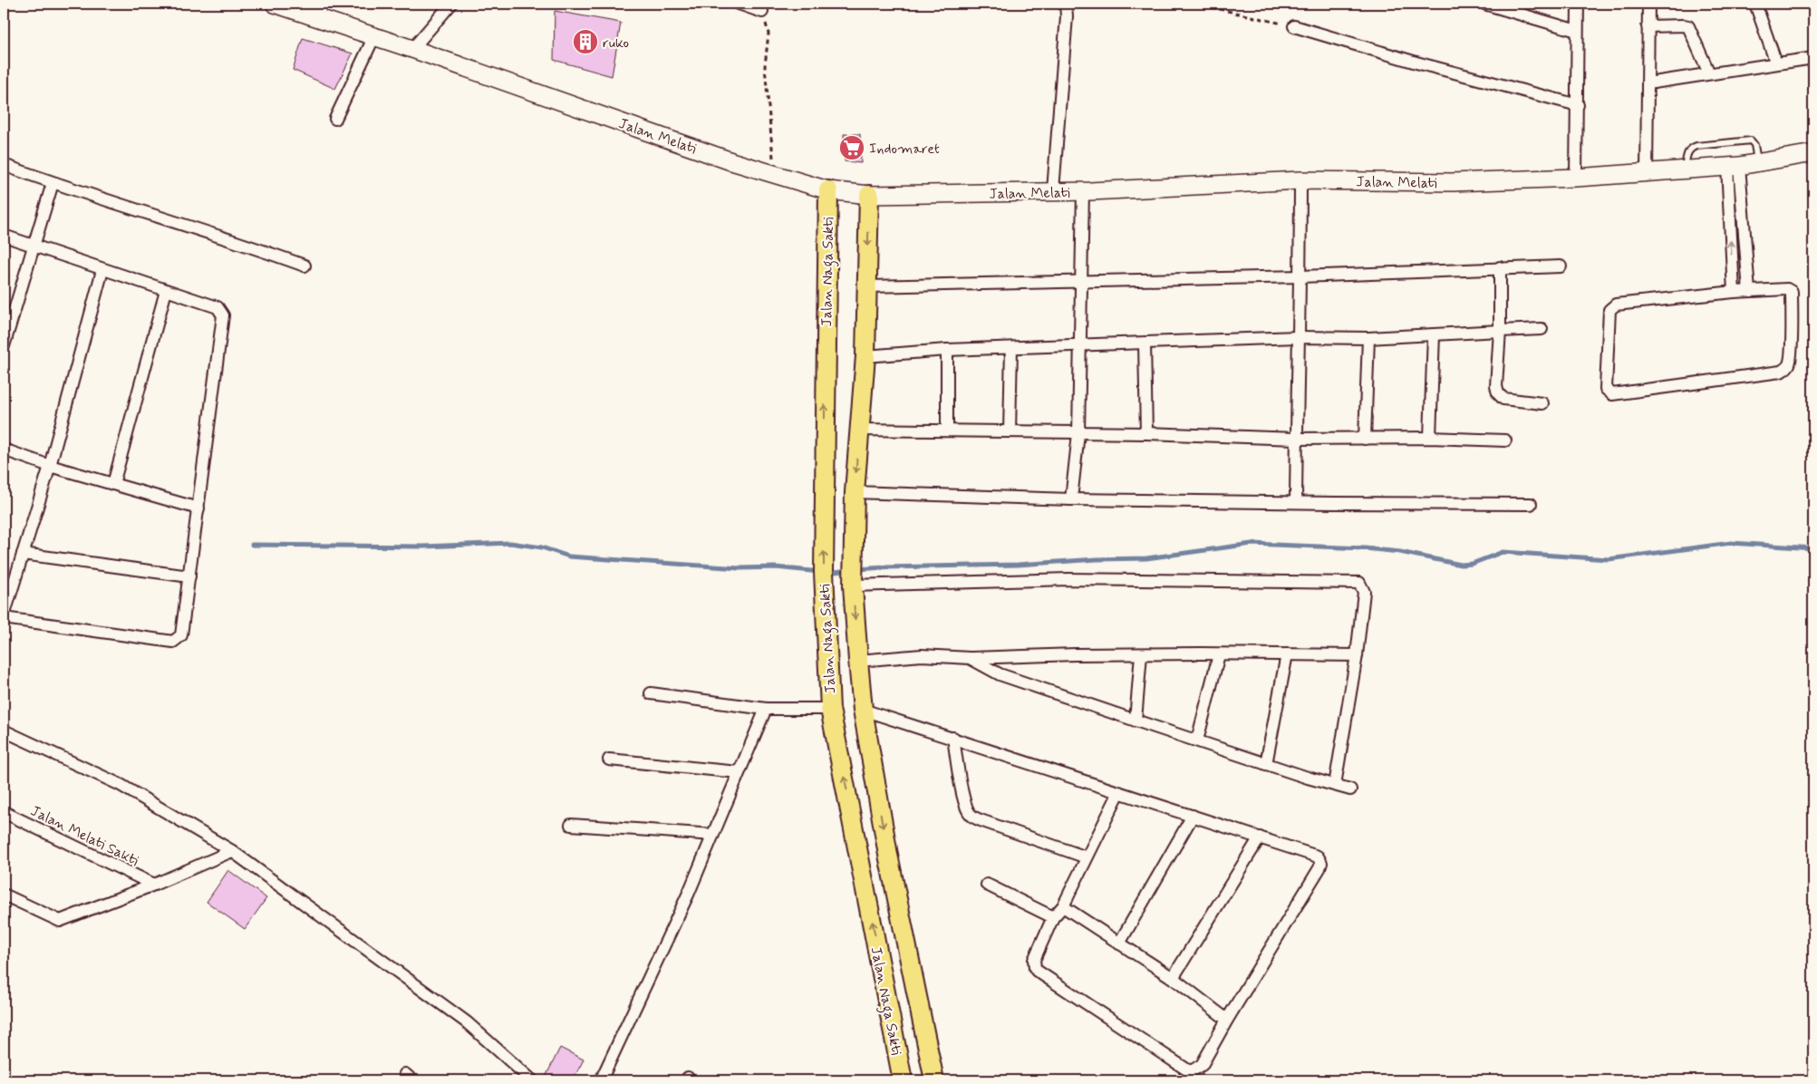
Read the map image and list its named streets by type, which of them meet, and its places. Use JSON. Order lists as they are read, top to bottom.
{
  "streets": {
    "main road": ["Jalan Melati", "Jalan Naga Sakti"],
    "street": ["Jalan Melati Sakti"]
  },
  "crossings": [
    ["Jalan Melati", "Jalan Naga Sakti"]
  ],
  "places": {
    "building": ["ruko"],
    "supermarket": ["Indomaret"]
  }
}
